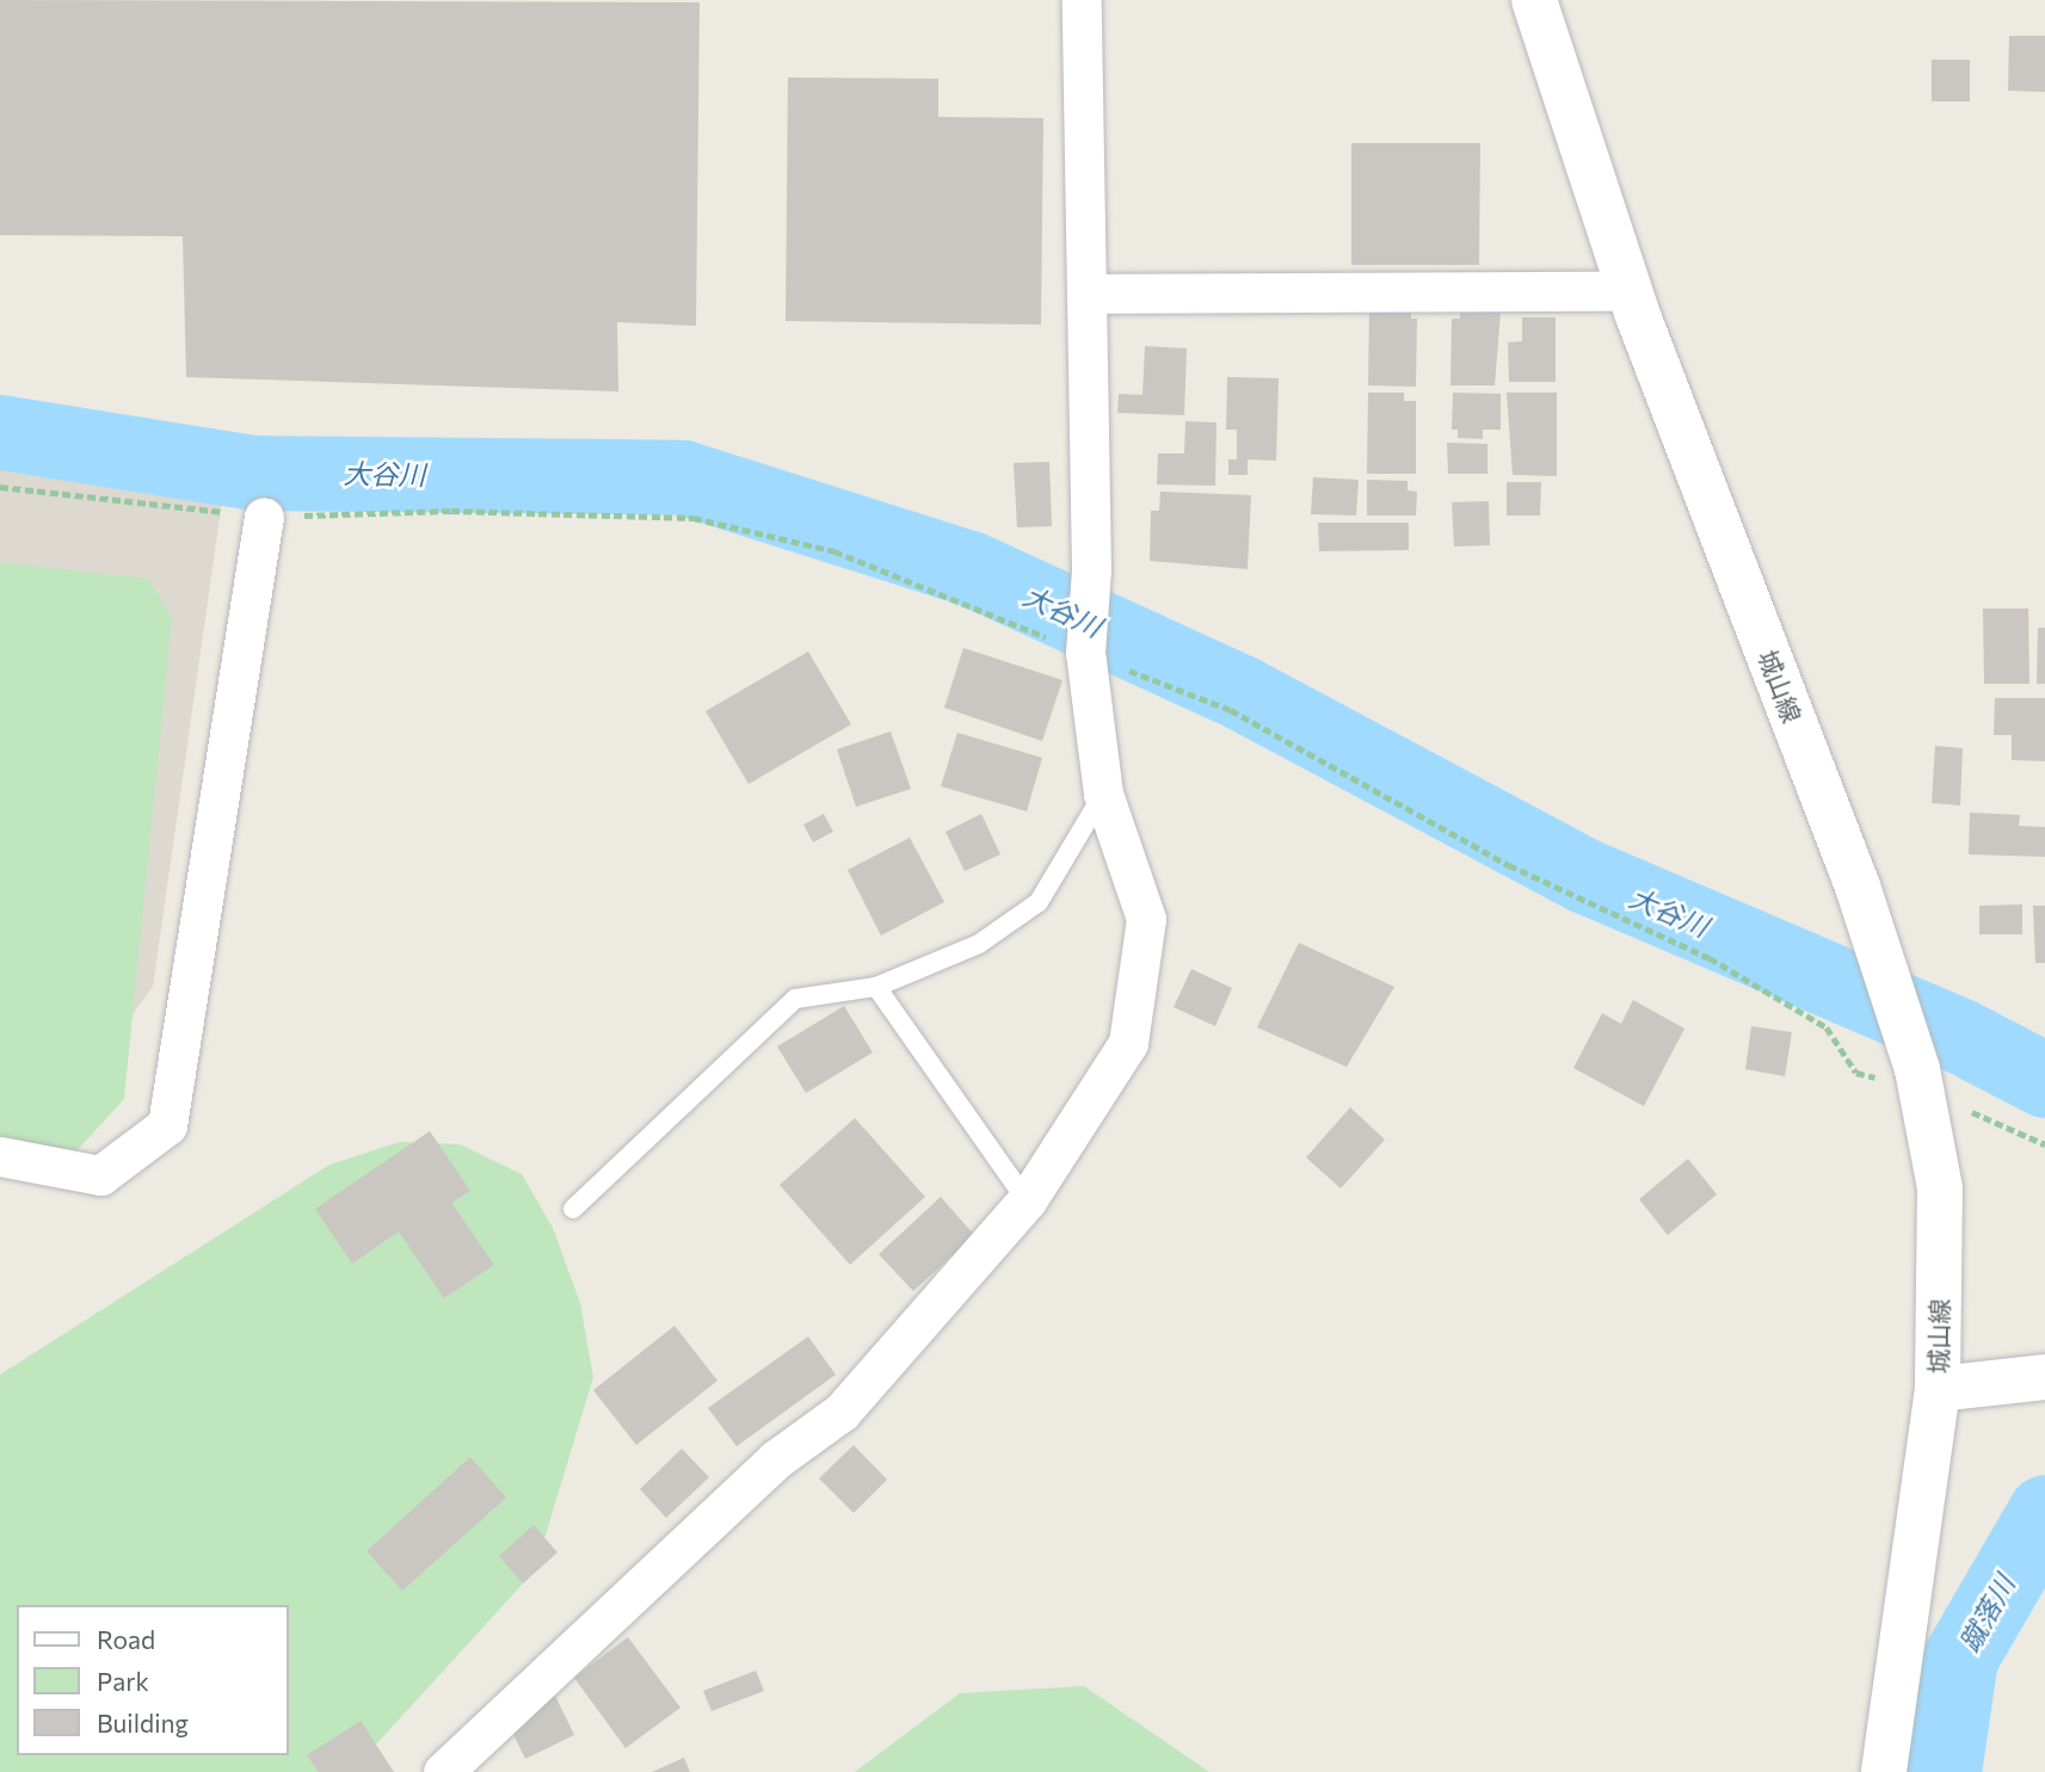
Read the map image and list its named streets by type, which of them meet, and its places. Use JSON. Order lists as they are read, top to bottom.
{
  "streets": {
    "main road": ["城山線"]
  },
  "water": ["大谷川", "蹴落川"],
  "legend": ["Road", "Park", "Building"]
}
